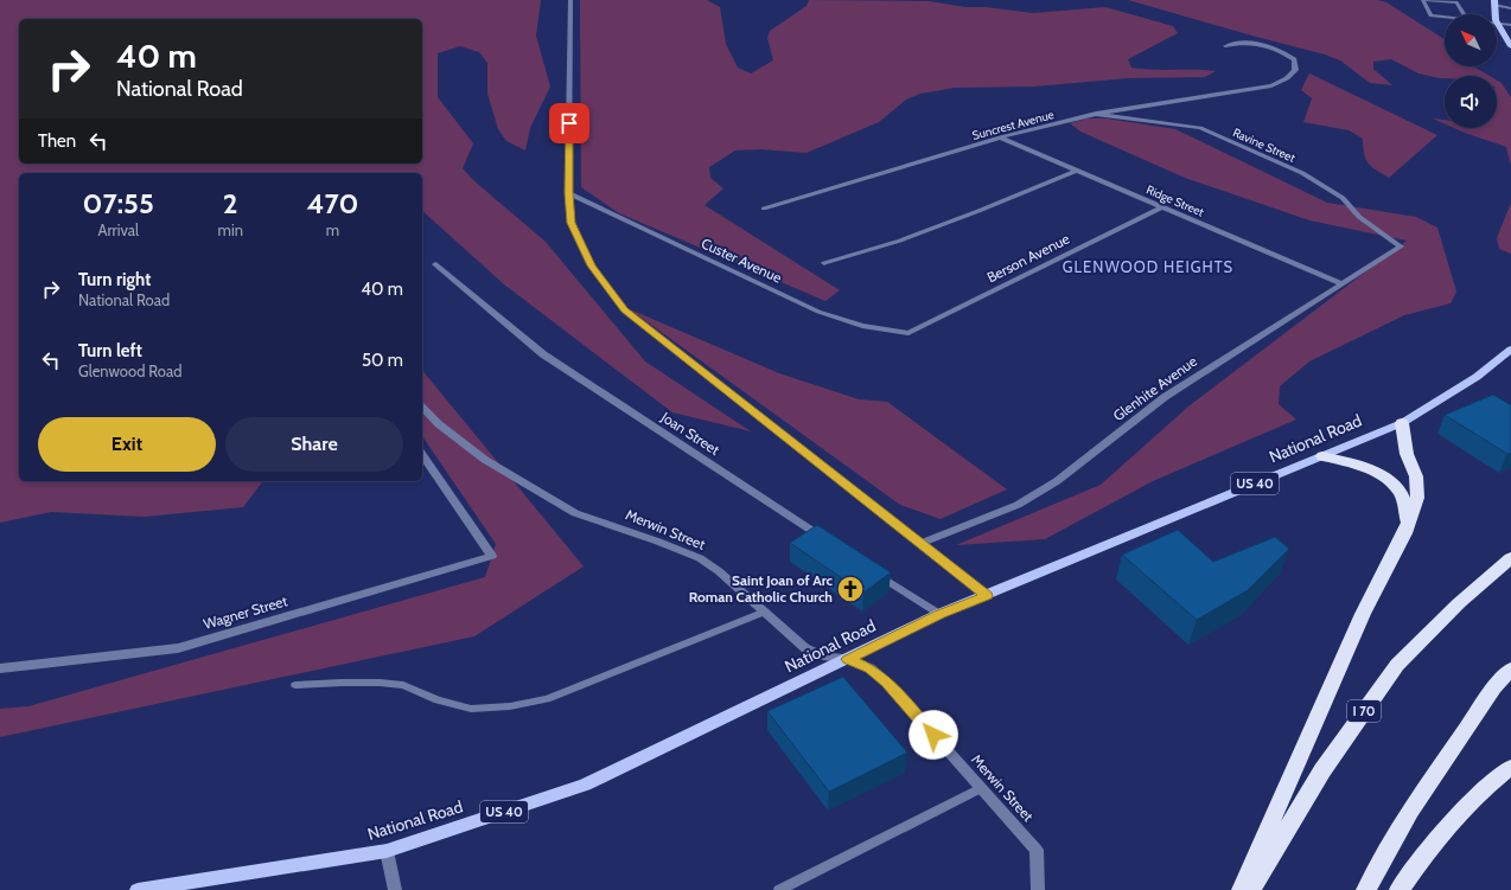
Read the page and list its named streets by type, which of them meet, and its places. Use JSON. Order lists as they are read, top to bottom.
{
  "streets": {
    "highway": ["I 70"],
    "main road": ["National Road", "US 40"],
    "street": [
      "Suncrest Avenue",
      "Ravine Street",
      "Ridge Street",
      "Berson Avenue",
      "Custer Avenue",
      "Glenhite Avenue",
      "Joan Street",
      "Merwin Street",
      "Wagner Street"
    ]
  },
  "crossings": [
    ["Suncrest Avenue", "Ravine Street"],
    ["Suncrest Avenue", "Ridge Street"],
    ["Ravine Street", "Glenhite Avenue"],
    ["Ridge Street", "Berson Avenue"],
    ["Ridge Street", "Glenhite Avenue"],
    ["Berson Avenue", "Custer Avenue"],
    ["National Road", "Merwin Street"]
  ],
  "districts": ["GLENWOOD HEIGHTS"],
  "places": {
    "church": ["Saint Joan of Arc Roman Catholic Church"]
  },
  "north": "top left",
  "page": {
    "turn": ["40 m", "National Road"],
    "then": "Then",
    "eta": [
      "07:55",
      "Arrival",
      "2",
      "min",
      "470",
      "m"
    ],
    "list": [
      {
        "name": "Turn right",
        "note": "National Road",
        "value": "40 m"
      },
      {
        "name": "Turn left",
        "note": "Glenwood Road",
        "value": "50 m"
      }
    ],
    "buttons": ["Exit", "Share"]
  }
}
